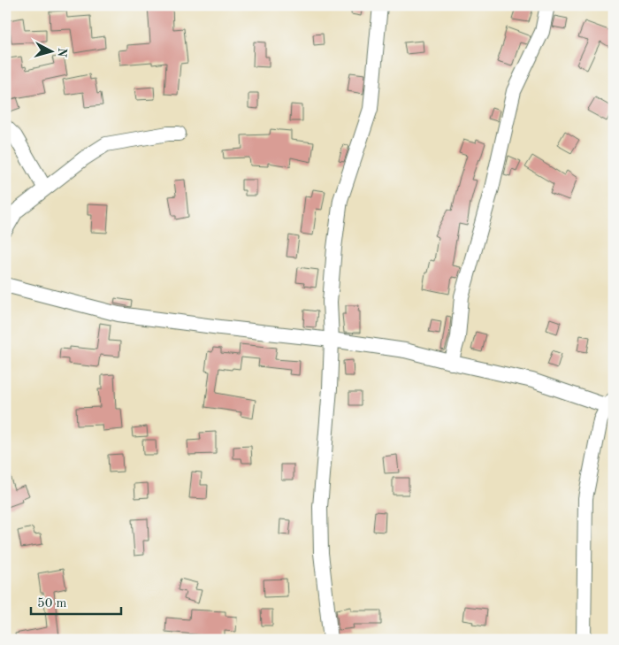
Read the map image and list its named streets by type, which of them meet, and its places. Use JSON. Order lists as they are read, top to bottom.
{
  "scale_bar": "50 m",
  "north": "right"
}
